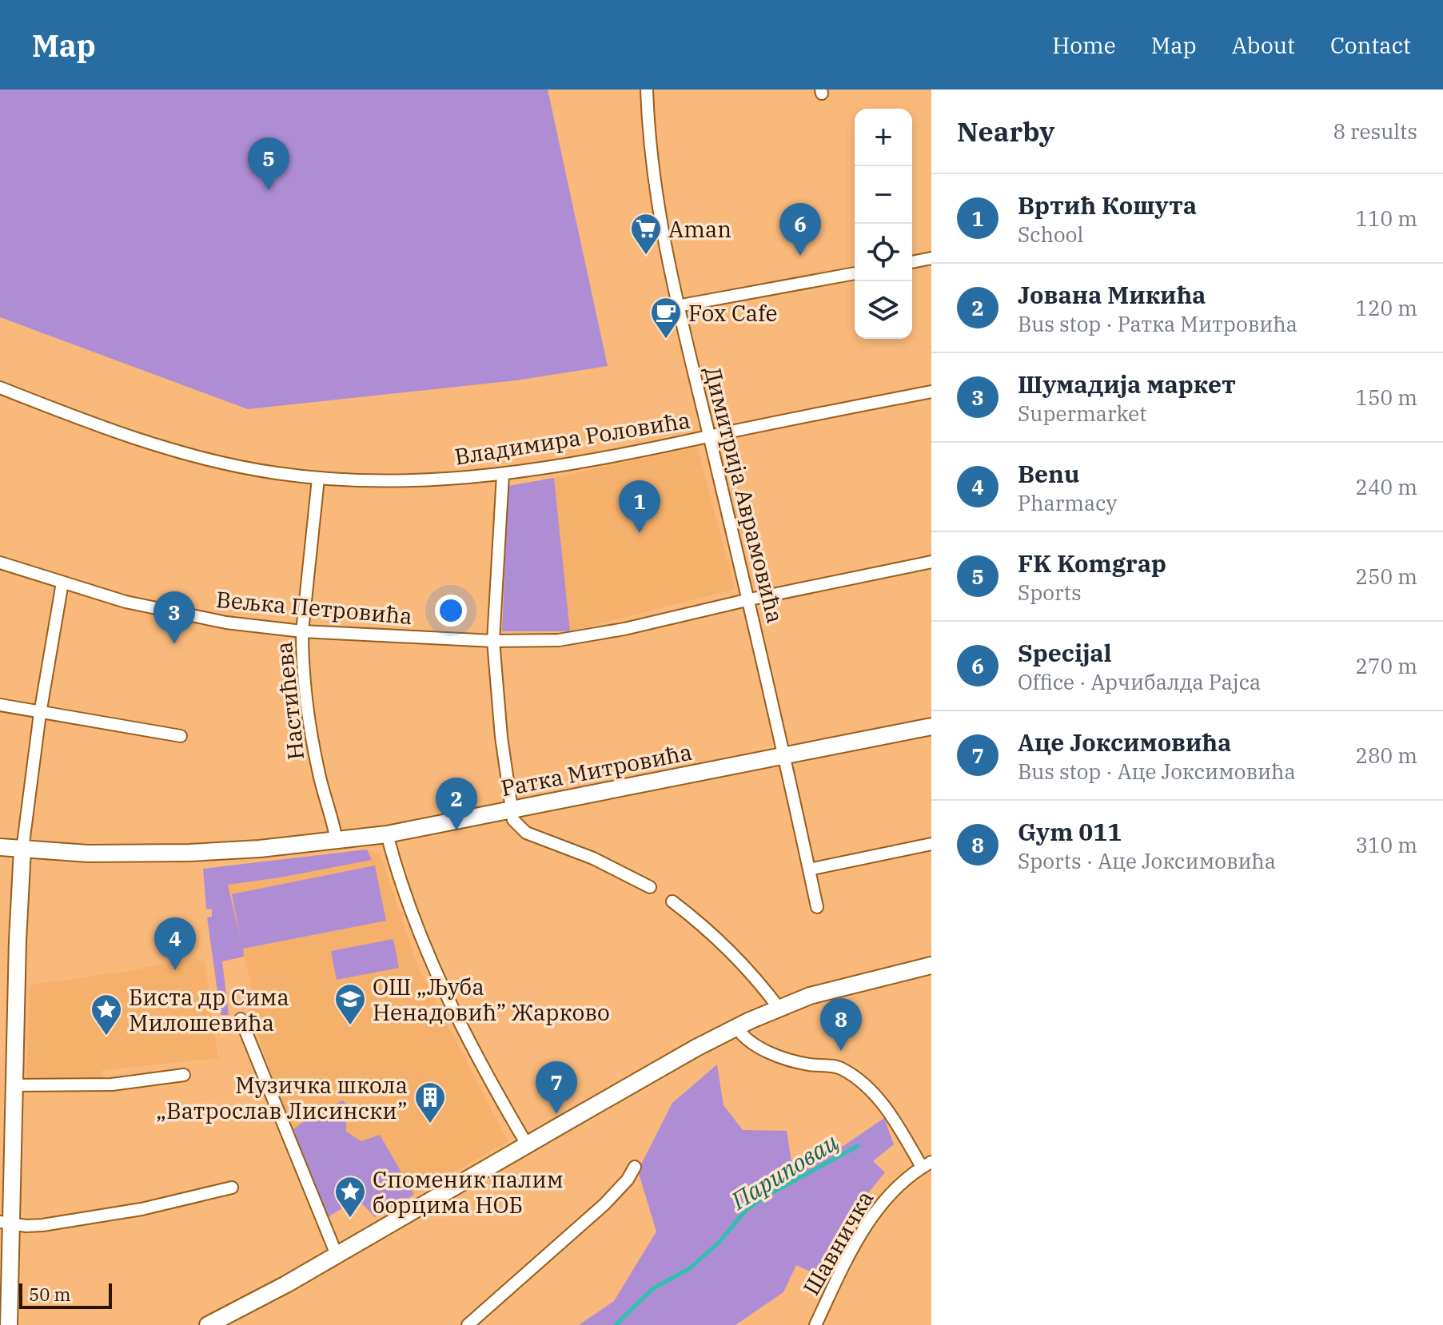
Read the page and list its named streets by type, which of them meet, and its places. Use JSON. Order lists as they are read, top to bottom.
{
  "streets": {
    "street": [
      "Владимира Роловића",
      "Димитрија Аврамовића",
      "Вељка Петровића",
      "Настићева",
      "Ратка Митровића",
      "Шавничка"
    ]
  },
  "crossings": [
    ["Владимира Роловића", "Димитрија Аврамовића"],
    ["Владимира Роловића", "Настићева"],
    ["Димитрија Аврамовића", "Вељка Петровића"],
    ["Димитрија Аврамовића", "Ратка Митровића"],
    ["Вељка Петровића", "Настићева"],
    ["Настићева", "Ратка Митровића"]
  ],
  "water": ["Париповац"],
  "places": {
    "supermarket": ["Aman"],
    "cafe": ["Fox Cafe"],
    "school or university": ["ОШ „Љуба Ненадовић” Жарково"],
    "place": ["Биста др Сима Милошевића", "Споменик палим борцима НОБ"],
    "building": ["Музичка школа „Ватрослав Лисински”"]
  },
  "scale_bar": "50 m",
  "page": {
    "header": "Map",
    "nav": [
      "Home",
      "Map",
      "About",
      "Contact"
    ],
    "heading": ["Nearby", "8 results"],
    "map_buttons": ["+", "−"],
    "pins": [
      "5",
      "6",
      "1",
      "3",
      "2",
      "4",
      "8",
      "7"
    ],
    "list": [
      {
        "mark": "1",
        "name": "Вртић Кошута",
        "note": "School",
        "value": "110 m"
      },
      {
        "mark": "2",
        "name": "Јована Микића",
        "note": "Bus stop · Ратка Митровића",
        "value": "120 m"
      },
      {
        "mark": "3",
        "name": "Шумадија маркет",
        "note": "Supermarket",
        "value": "150 m"
      },
      {
        "mark": "4",
        "name": "Benu",
        "note": "Pharmacy",
        "value": "240 m"
      },
      {
        "mark": "5",
        "name": "FK Komgrap",
        "note": "Sports",
        "value": "250 m"
      },
      {
        "mark": "6",
        "name": "Specijal",
        "note": "Office · Арчибалда Рајса",
        "value": "270 m"
      },
      {
        "mark": "7",
        "name": "Аце Јоксимовића",
        "note": "Bus stop · Аце Јоксимовића",
        "value": "280 m"
      },
      {
        "mark": "8",
        "name": "Gym 011",
        "note": "Sports · Аце Јоксимовића",
        "value": "310 m"
      }
    ],
    "scale": "50 m"
  }
}
